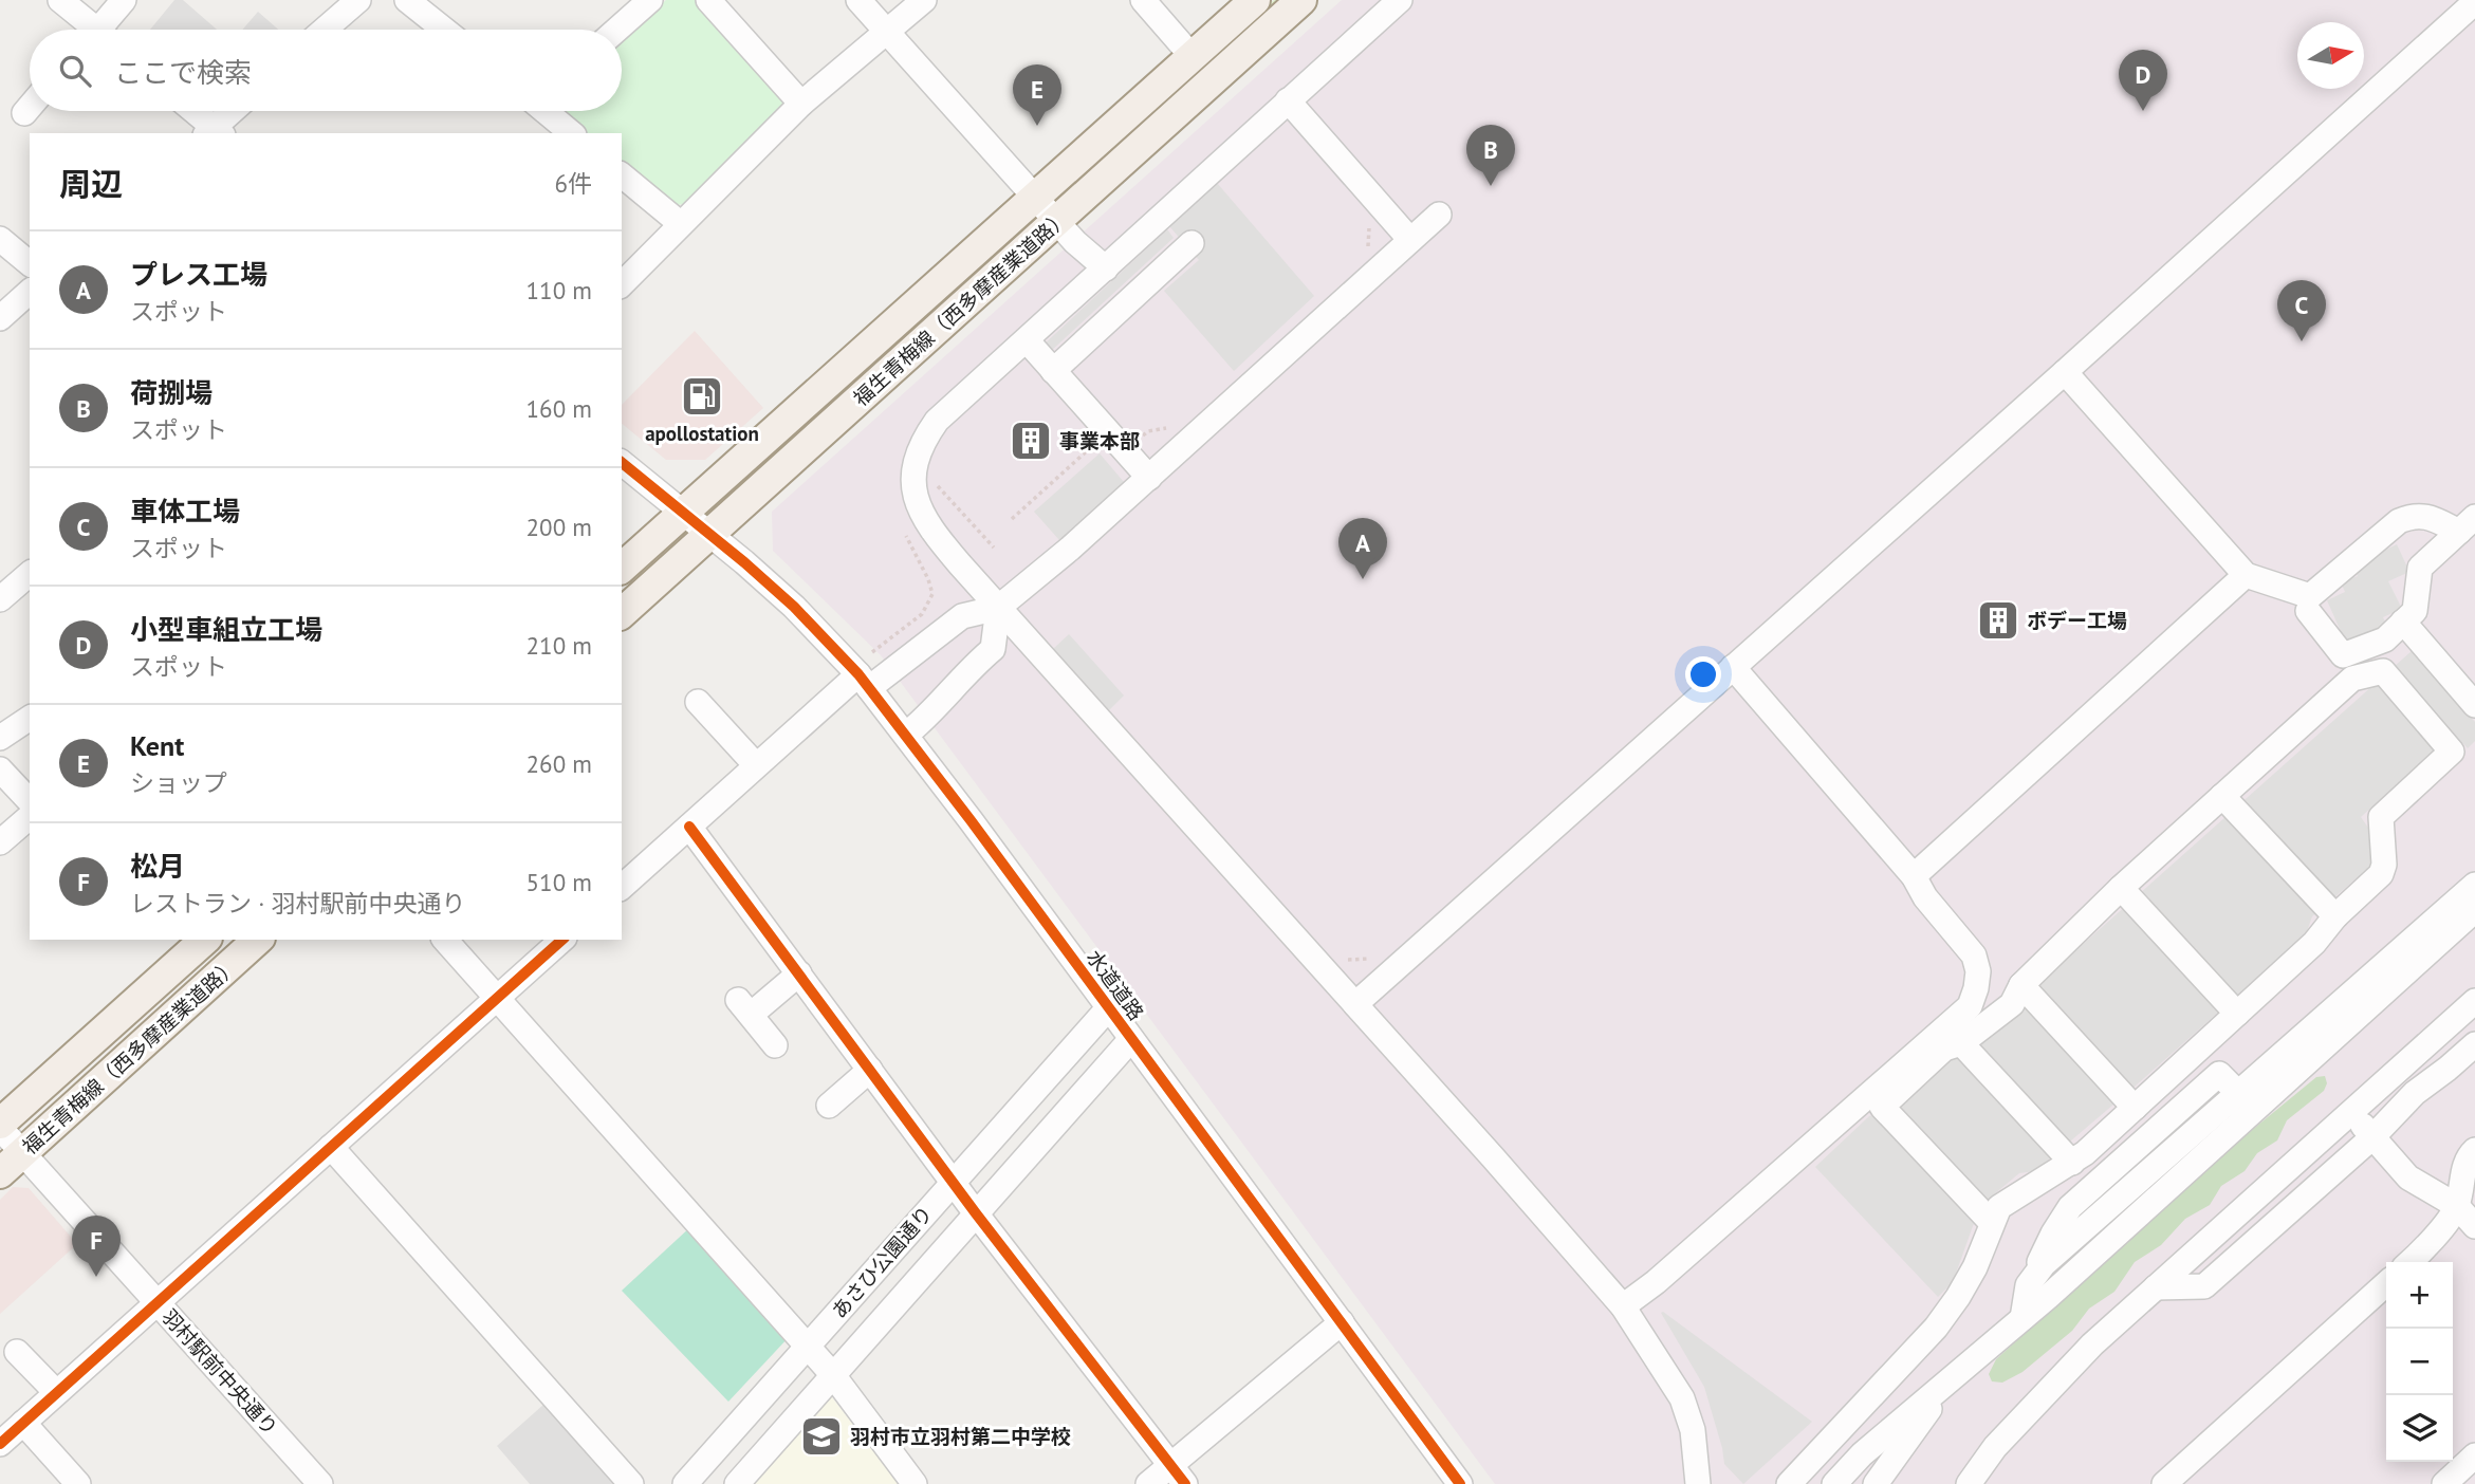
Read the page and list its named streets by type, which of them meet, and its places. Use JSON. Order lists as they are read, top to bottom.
{
  "streets": {
    "main road": ["福生青梅線（西多摩産業道路）"],
    "street": ["水道道路", "あさひ公園通り", "羽村駅前中央通り"]
  },
  "crossings": [
    ["福生青梅線（西多摩産業道路）", "水道道路"],
    ["福生青梅線（西多摩産業道路）", "羽村駅前中央通り"],
    ["水道道路", "あさひ公園通り"]
  ],
  "places": {
    "fuel station": ["apollostation"],
    "building": ["事業本部", "ボデー工場"],
    "school or university": ["羽村市立羽村第二中学校"]
  },
  "north": "right",
  "page": {
    "search": "ここで検索",
    "pins": [
      "D",
      "E",
      "B",
      "C",
      "A",
      "F"
    ],
    "heading": ["周辺", "6件"],
    "list": [
      {
        "mark": "A",
        "name": "プレス工場",
        "note": "スポット",
        "value": "110 m"
      },
      {
        "mark": "B",
        "name": "荷捌場",
        "note": "スポット",
        "value": "160 m"
      },
      {
        "mark": "C",
        "name": "車体工場",
        "note": "スポット",
        "value": "200 m"
      },
      {
        "mark": "D",
        "name": "小型車組立工場",
        "note": "スポット",
        "value": "210 m"
      },
      {
        "mark": "E",
        "name": "Kent",
        "note": "ショップ",
        "value": "260 m"
      },
      {
        "mark": "F",
        "name": "松月",
        "note": "レストラン · 羽村駅前中央通り",
        "value": "510 m"
      }
    ],
    "map_buttons": ["+", "−"]
  }
}
